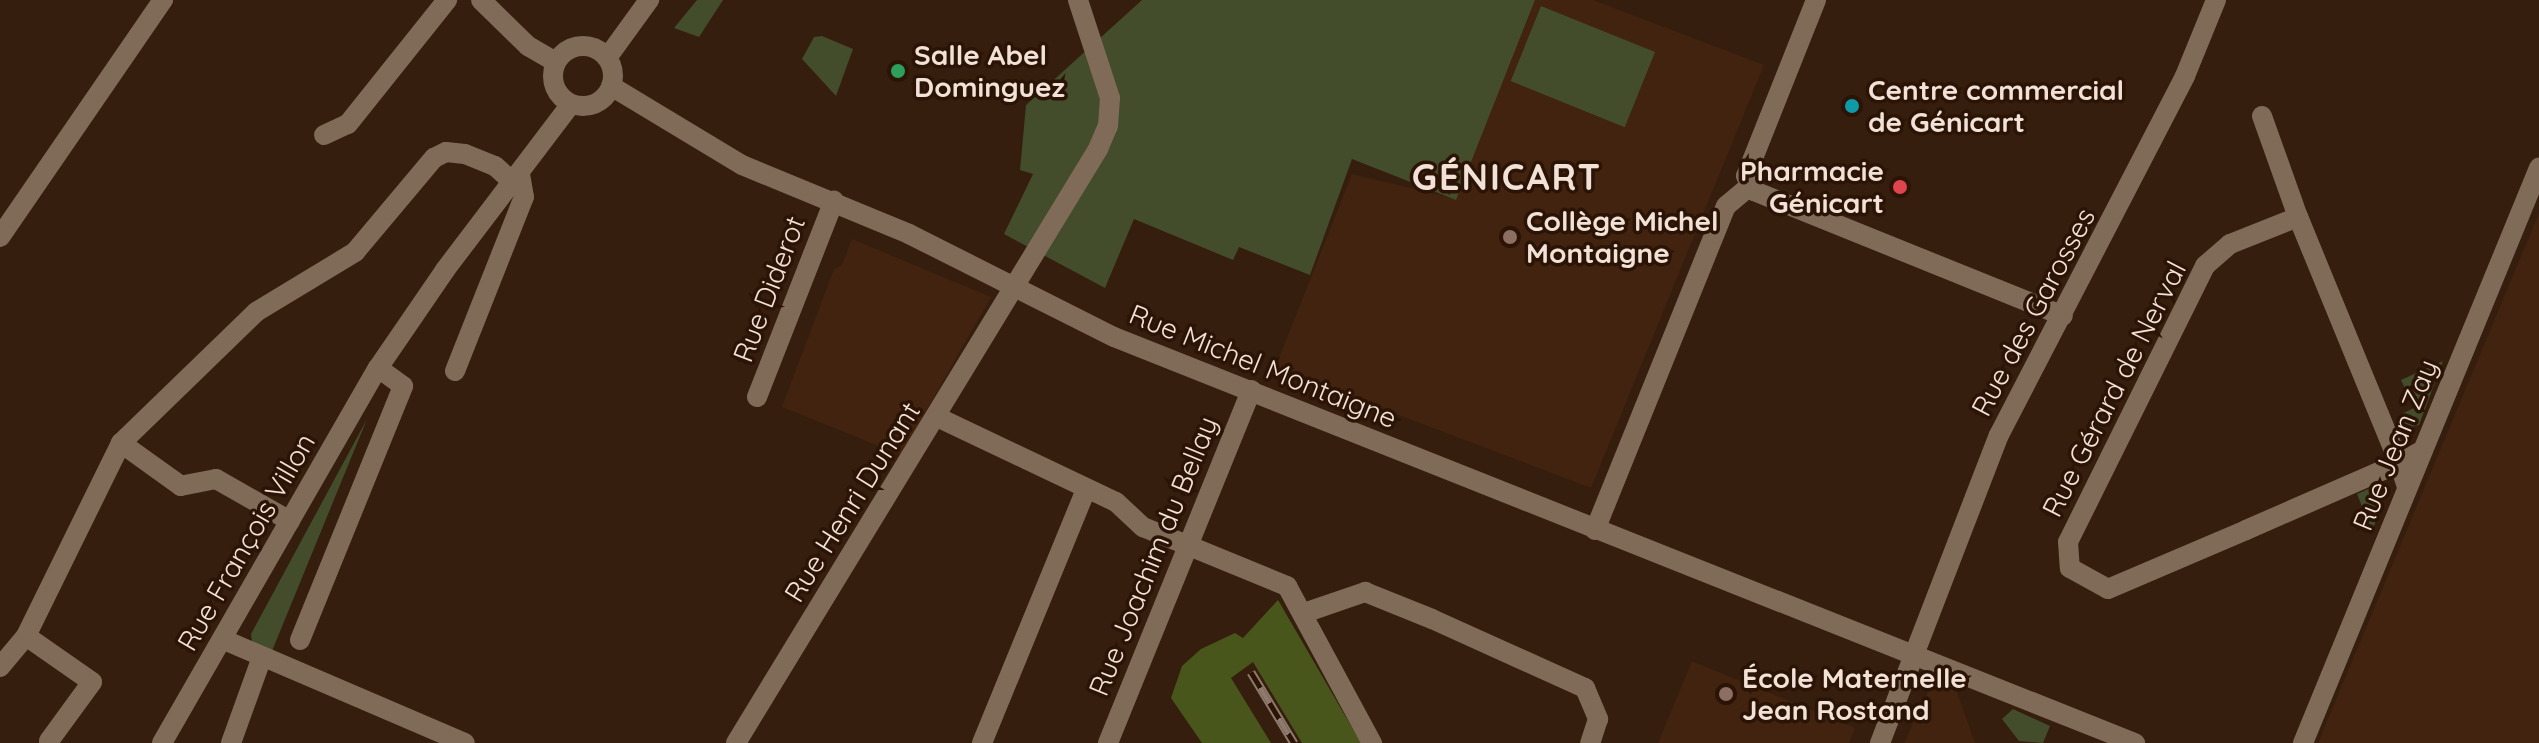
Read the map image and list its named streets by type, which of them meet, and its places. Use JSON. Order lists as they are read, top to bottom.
{
  "streets": {
    "street": [
      "Rue Diderot",
      "Rue des Garosses",
      "Rue Michel Montaigne",
      "Rue Gérard de Nerval",
      "Rue Jean Zay",
      "Rue Henri Dunant",
      "Rue François Villon",
      "Rue Joachim du Bellay"
    ]
  },
  "crossings": [
    ["Rue Diderot", "Rue Michel Montaigne"],
    ["Rue des Garosses", "Rue Michel Montaigne"],
    ["Rue Michel Montaigne", "Rue Henri Dunant"],
    ["Rue Michel Montaigne", "Rue François Villon"],
    ["Rue Michel Montaigne", "Rue Joachim du Bellay"],
    ["Rue Gérard de Nerval", "Rue Jean Zay"]
  ],
  "districts": ["GÉNICART"],
  "places": [
    "Salle Abel Dominguez",
    "Centre commercial de Génicart",
    "Pharmacie Génicart",
    "Collège Michel Montaigne",
    "École Maternelle Jean Rostand"
  ]
}
